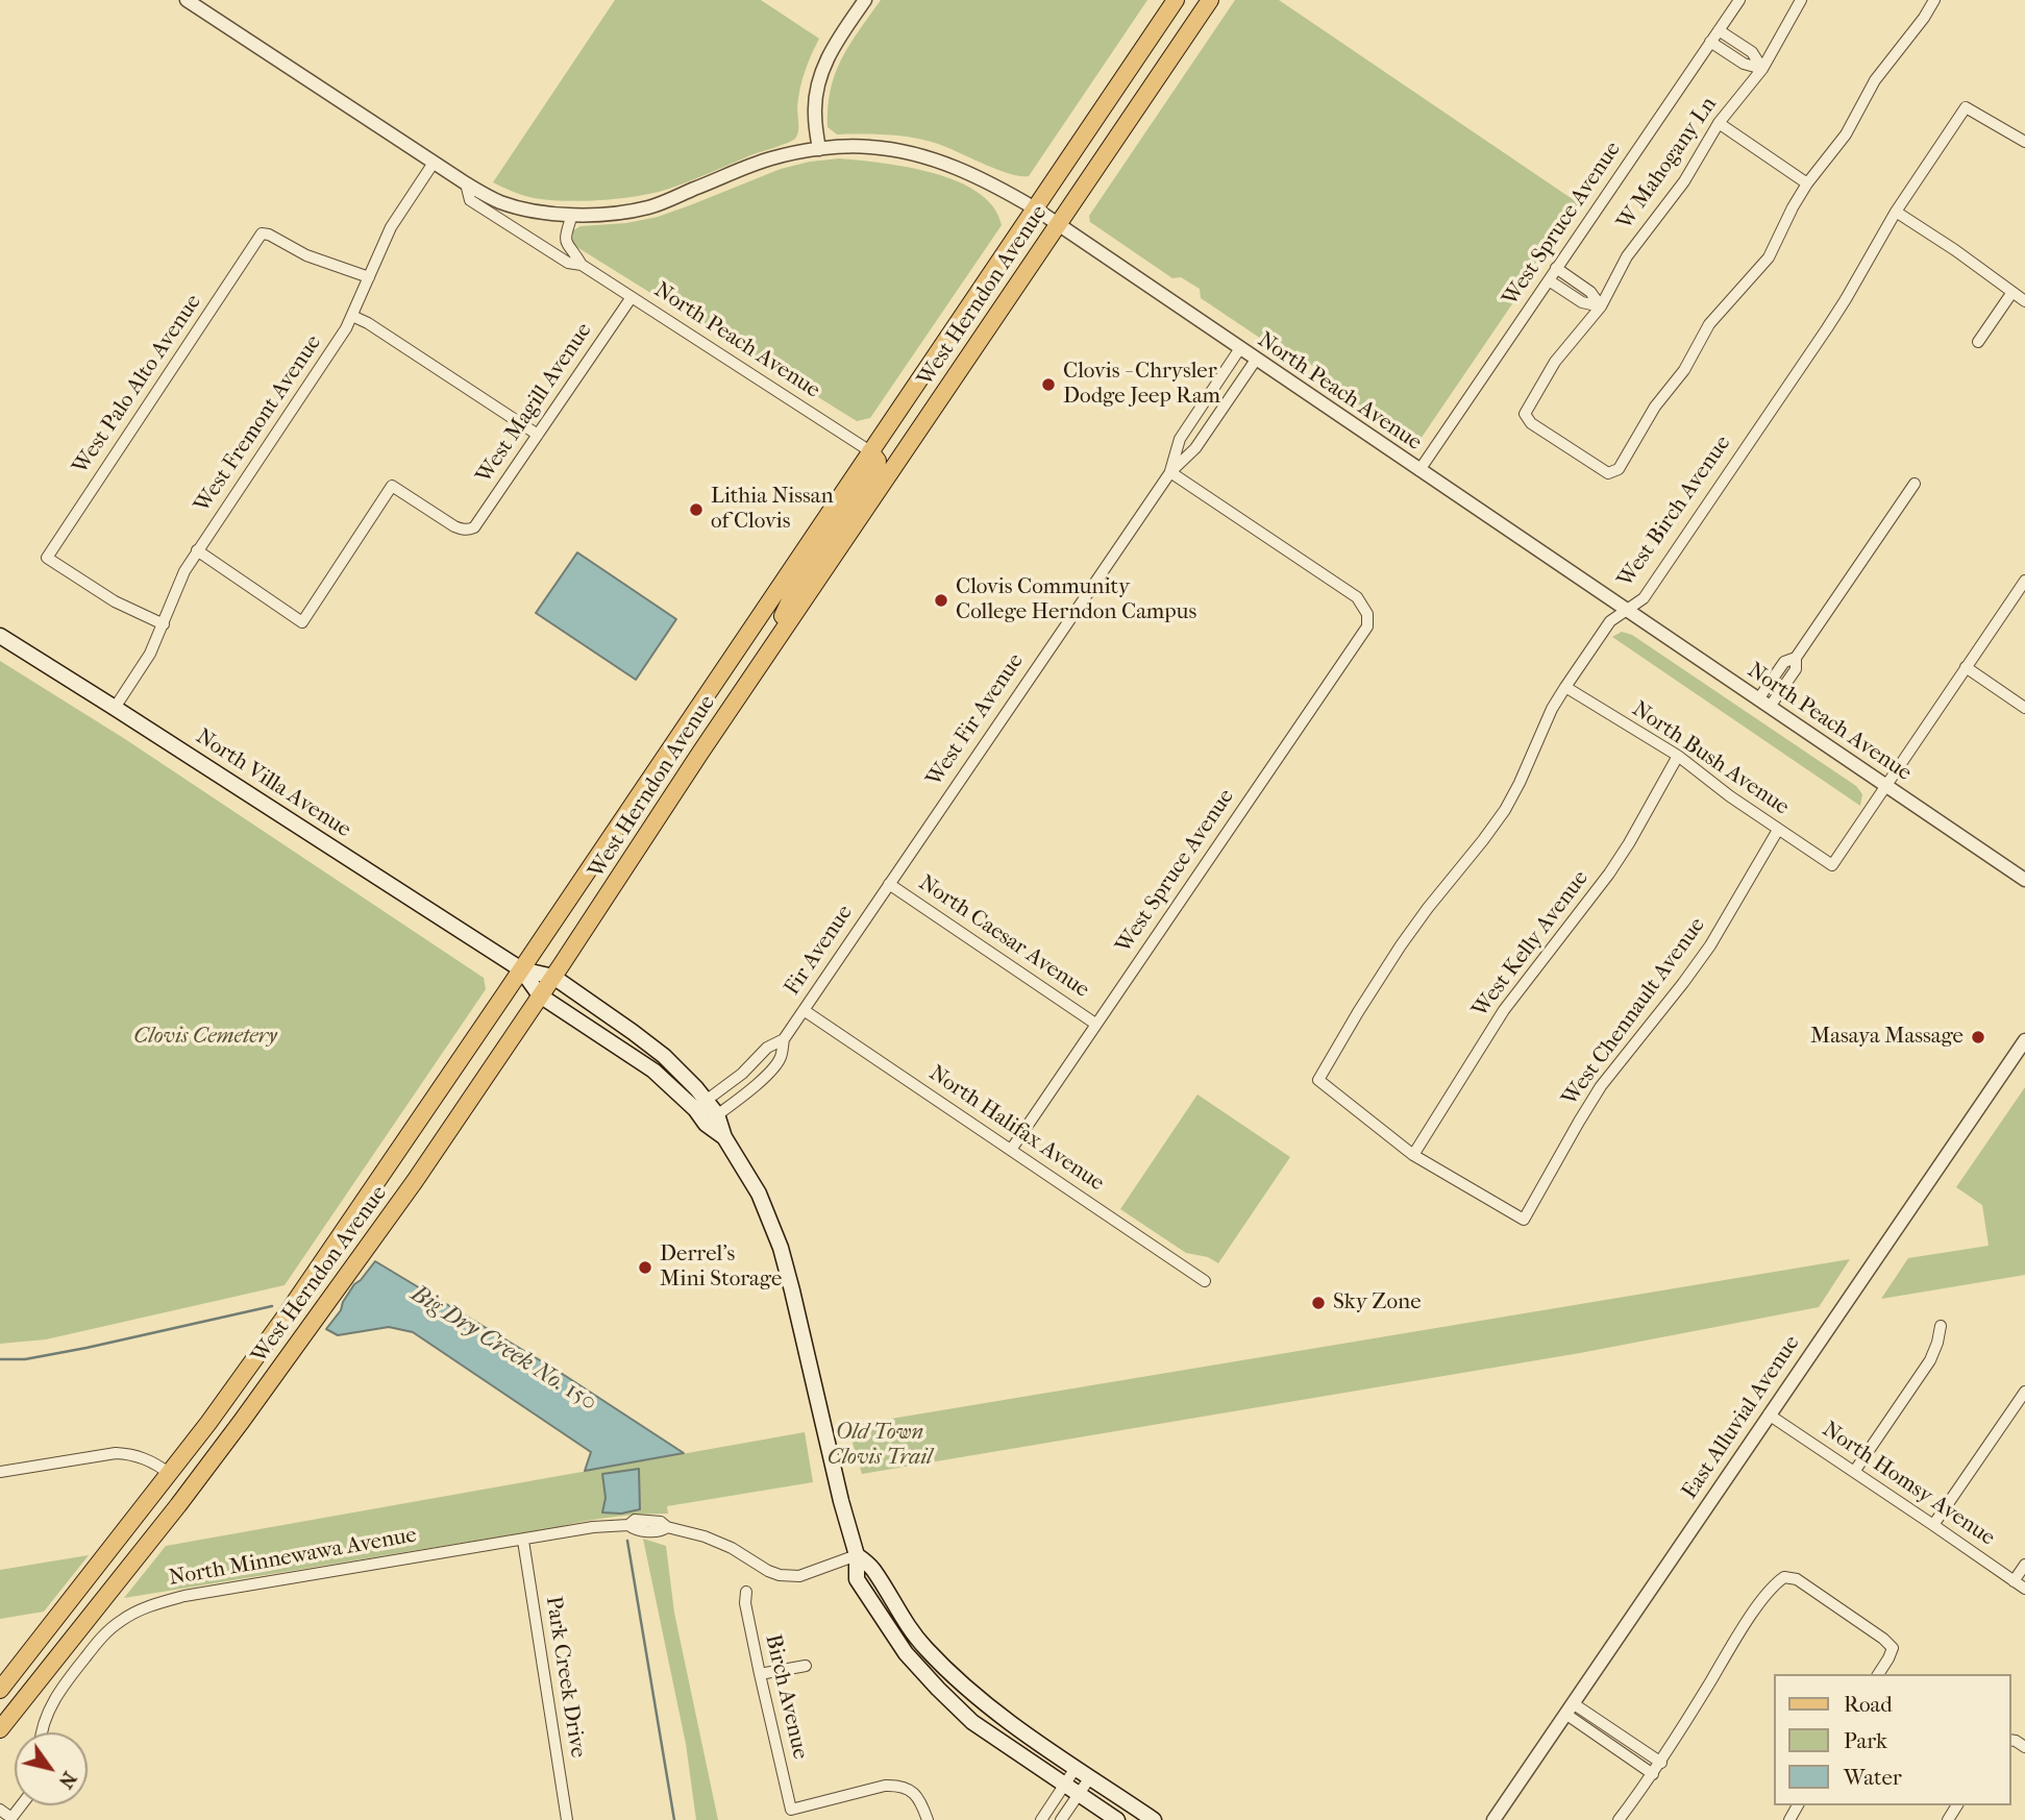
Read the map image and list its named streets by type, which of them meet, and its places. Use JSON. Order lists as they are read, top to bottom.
{
  "streets": {
    "main road": ["West Herndon Avenue", "North Villa Avenue"],
    "street": [
      "W Mahogany Ln",
      "West Spruce Avenue",
      "North Peach Avenue",
      "West Palo Alto Avenue",
      "West Magill Avenue",
      "West Fremont Avenue",
      "West Birch Avenue",
      "West Fir Avenue",
      "North Bush Avenue",
      "North Caesar Avenue",
      "West Kelly Avenue",
      "Fir Avenue",
      "West Chennault Avenue",
      "North Halifax Avenue",
      "East Alluvial Avenue",
      "North Homsy Avenue",
      "North Minnewawa Avenue",
      "Park Creek Drive",
      "Birch Avenue"
    ]
  },
  "crossings": [
    ["West Spruce Avenue", "North Peach Avenue"],
    ["West Spruce Avenue", "West Fir Avenue"],
    ["West Spruce Avenue", "North Caesar Avenue"],
    ["West Spruce Avenue", "North Halifax Avenue"],
    ["West Herndon Avenue", "North Peach Avenue"],
    ["West Herndon Avenue", "North Villa Avenue"],
    ["North Peach Avenue", "West Magill Avenue"],
    ["North Peach Avenue", "West Fremont Avenue"],
    ["North Peach Avenue", "West Birch Avenue"],
    ["North Peach Avenue", "West Fir Avenue"],
    ["North Peach Avenue", "North Bush Avenue"],
    ["West Palo Alto Avenue", "West Fremont Avenue"],
    ["West Magill Avenue", "West Fremont Avenue"],
    ["West Fremont Avenue", "North Villa Avenue"],
    ["West Birch Avenue", "North Bush Avenue"],
    ["West Birch Avenue", "West Kelly Avenue"],
    ["West Birch Avenue", "West Chennault Avenue"],
    ["West Fir Avenue", "North Caesar Avenue"],
    ["West Fir Avenue", "Fir Avenue"],
    ["North Bush Avenue", "West Kelly Avenue"],
    ["North Bush Avenue", "West Chennault Avenue"],
    ["North Villa Avenue", "Fir Avenue"],
    ["North Villa Avenue", "North Minnewawa Avenue"],
    ["North Caesar Avenue", "Fir Avenue"],
    ["West Kelly Avenue", "West Chennault Avenue"],
    ["Fir Avenue", "North Halifax Avenue"],
    ["East Alluvial Avenue", "North Homsy Avenue"],
    ["North Minnewawa Avenue", "Park Creek Drive"]
  ],
  "water": ["Big Dry Creek No. 150"],
  "parks": ["Clovis Cemetery", "Old Town Clovis Trail"],
  "places": [
    "Clovis - Chrysler Dodge Jeep Ram",
    "Lithia Nissan of Clovis",
    "Clovis Community College Herndon Campus",
    "Masaya Massage",
    "Derrel's Mini Storage",
    "Sky Zone"
  ],
  "legend": ["Road", "Park", "Water"],
  "north": "bottom right"
}
